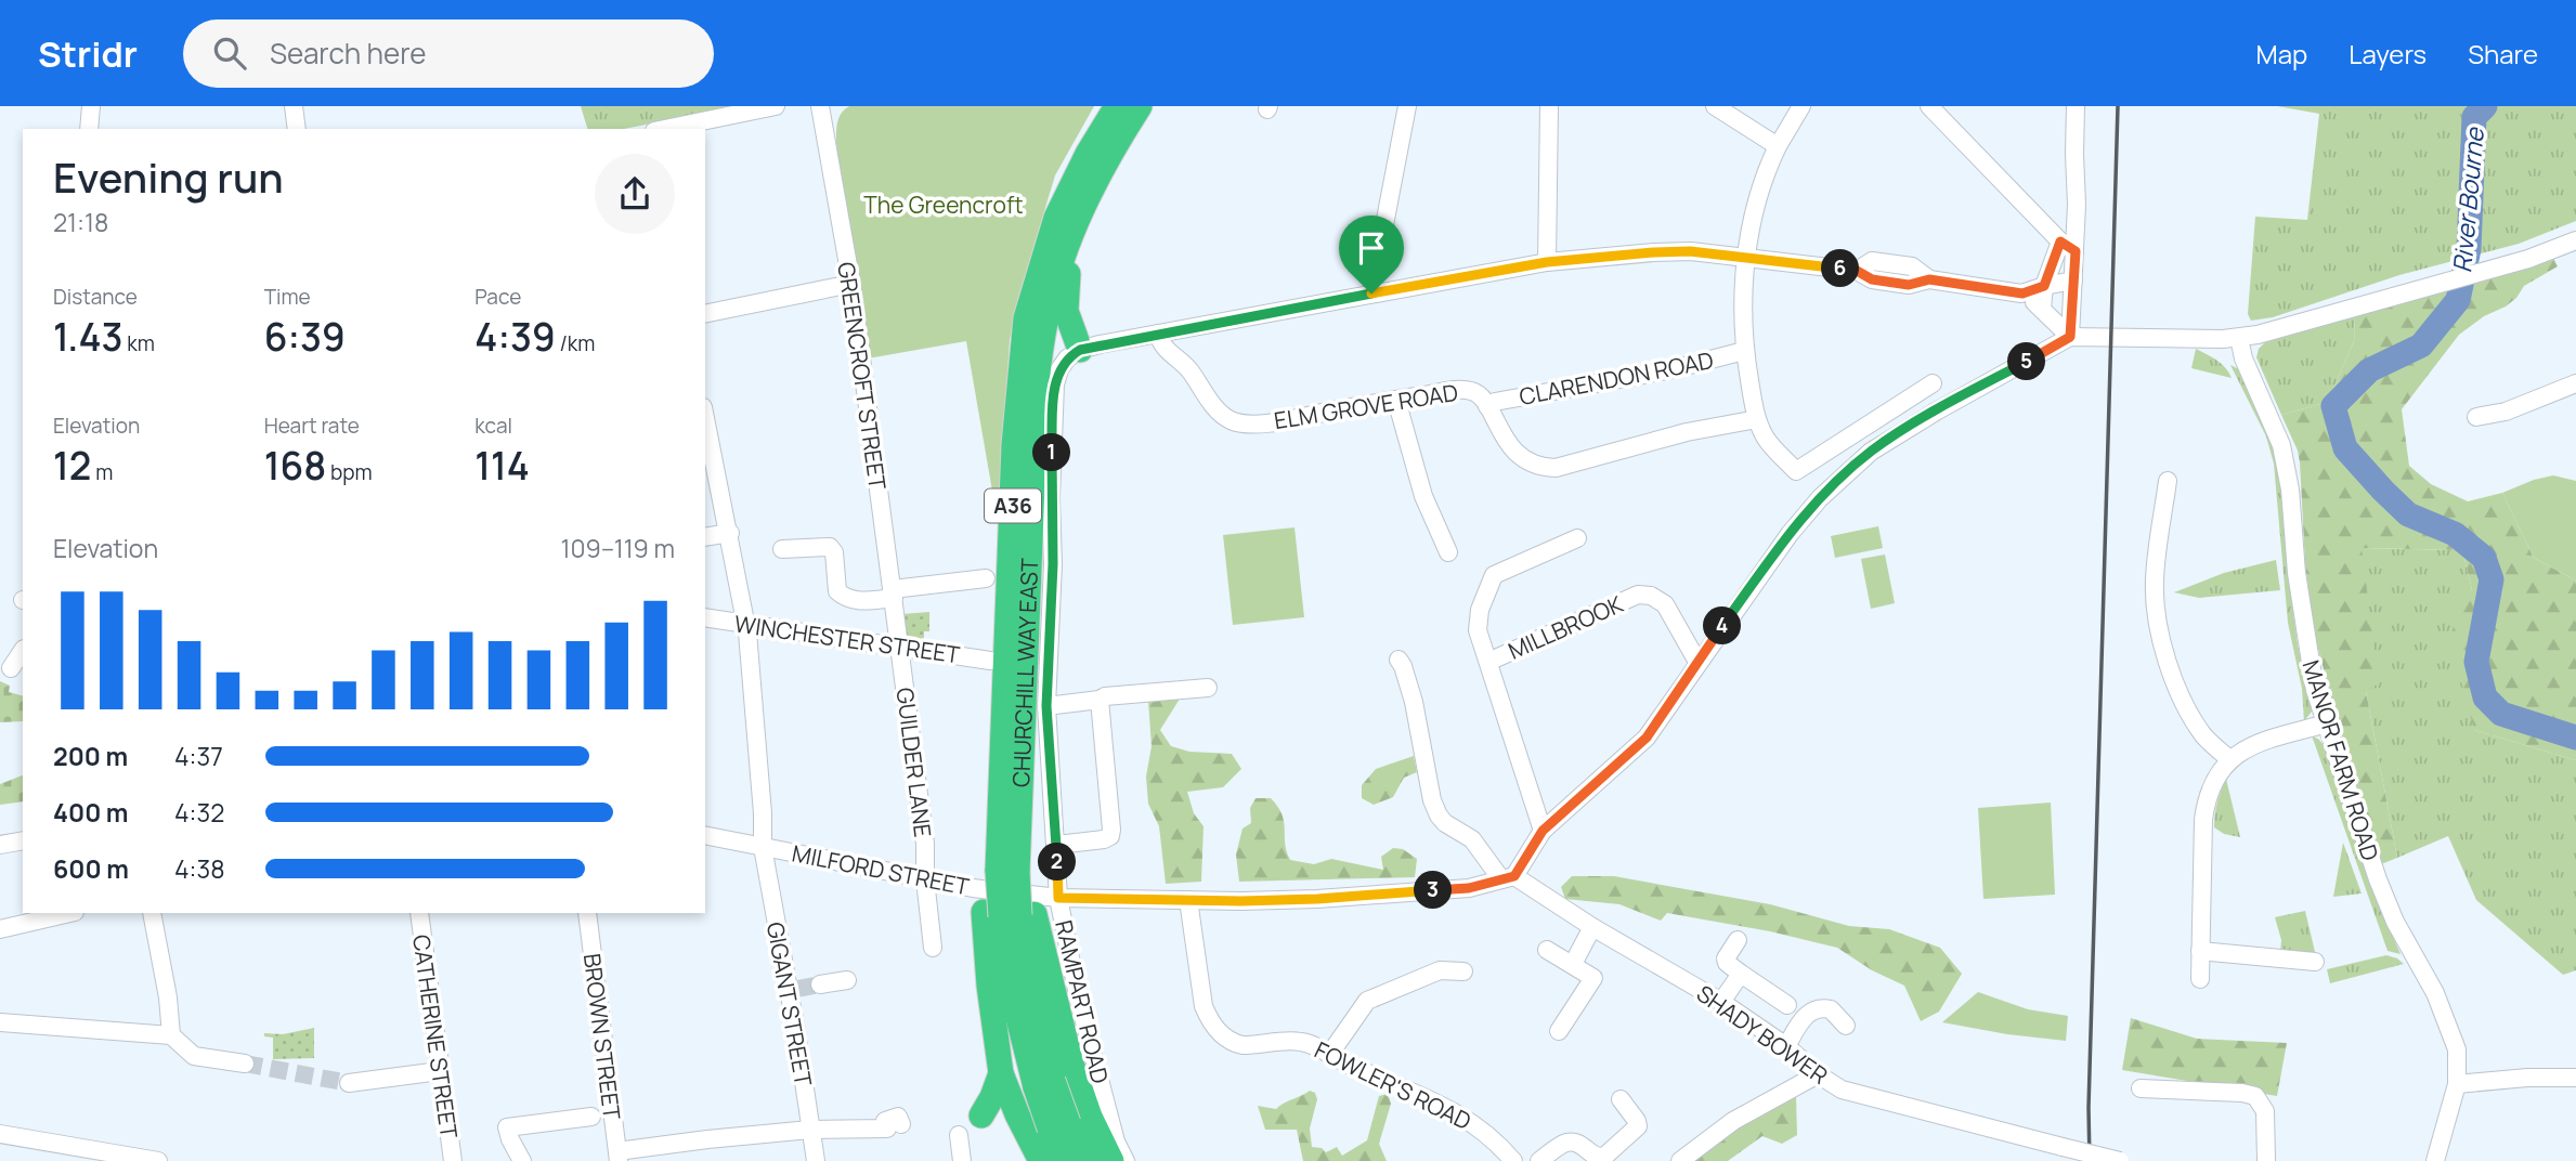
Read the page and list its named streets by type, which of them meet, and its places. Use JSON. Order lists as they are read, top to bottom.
{
  "streets": {
    "highway": ["A36", "CHURCHILL WAY EAST"],
    "street": [
      "GREENCROFT STREET",
      "CLARENDON ROAD",
      "ELM GROVE ROAD",
      "MILLBROOK",
      "WINCHESTER STREET",
      "MANOR FARM ROAD",
      "GUILDER LANE",
      "MILFORD STREET",
      "RAMPART ROAD",
      "GIGANT STREET",
      "SHADY BOWER",
      "CATHERINE STREET",
      "BROWN STREET",
      "FOWLER'S ROAD"
    ]
  },
  "crossings": [
    ["GREENCROFT STREET", "WINCHESTER STREET"],
    ["GREENCROFT STREET", "GUILDER LANE"],
    ["CLARENDON ROAD", "ELM GROVE ROAD"],
    ["WINCHESTER STREET", "GUILDER LANE"],
    ["WINCHESTER STREET", "GIGANT STREET"],
    ["GUILDER LANE", "MILFORD STREET"],
    ["MILFORD STREET", "RAMPART ROAD"],
    ["MILFORD STREET", "GIGANT STREET"],
    ["MILFORD STREET", "SHADY BOWER"],
    ["MILFORD STREET", "FOWLER'S ROAD"]
  ],
  "water": ["River Bourne"],
  "parks": ["The Greencroft"],
  "page": {
    "header": "Stridr",
    "search": "Search here",
    "nav": ["Map", "Layers", "Share"],
    "heading": ["Evening run", "21:18"],
    "pins": [
      "6",
      "5",
      "1",
      "4",
      "2",
      "3"
    ],
    "stats": [
      ["Distance", "1.43 km"],
      ["Time", "6:39"],
      ["Pace", "4:39 /km"],
      ["Elevation", "12 m"],
      ["Heart rate", "168 bpm"],
      ["kcal", "114"]
    ],
    "chart": ["Elevation", "109–119 m"],
    "list": [
      {
        "name": "200 m",
        "note": "4:37"
      },
      {
        "name": "400 m",
        "note": "4:32"
      },
      {
        "name": "600 m",
        "note": "4:38"
      }
    ]
  }
}
